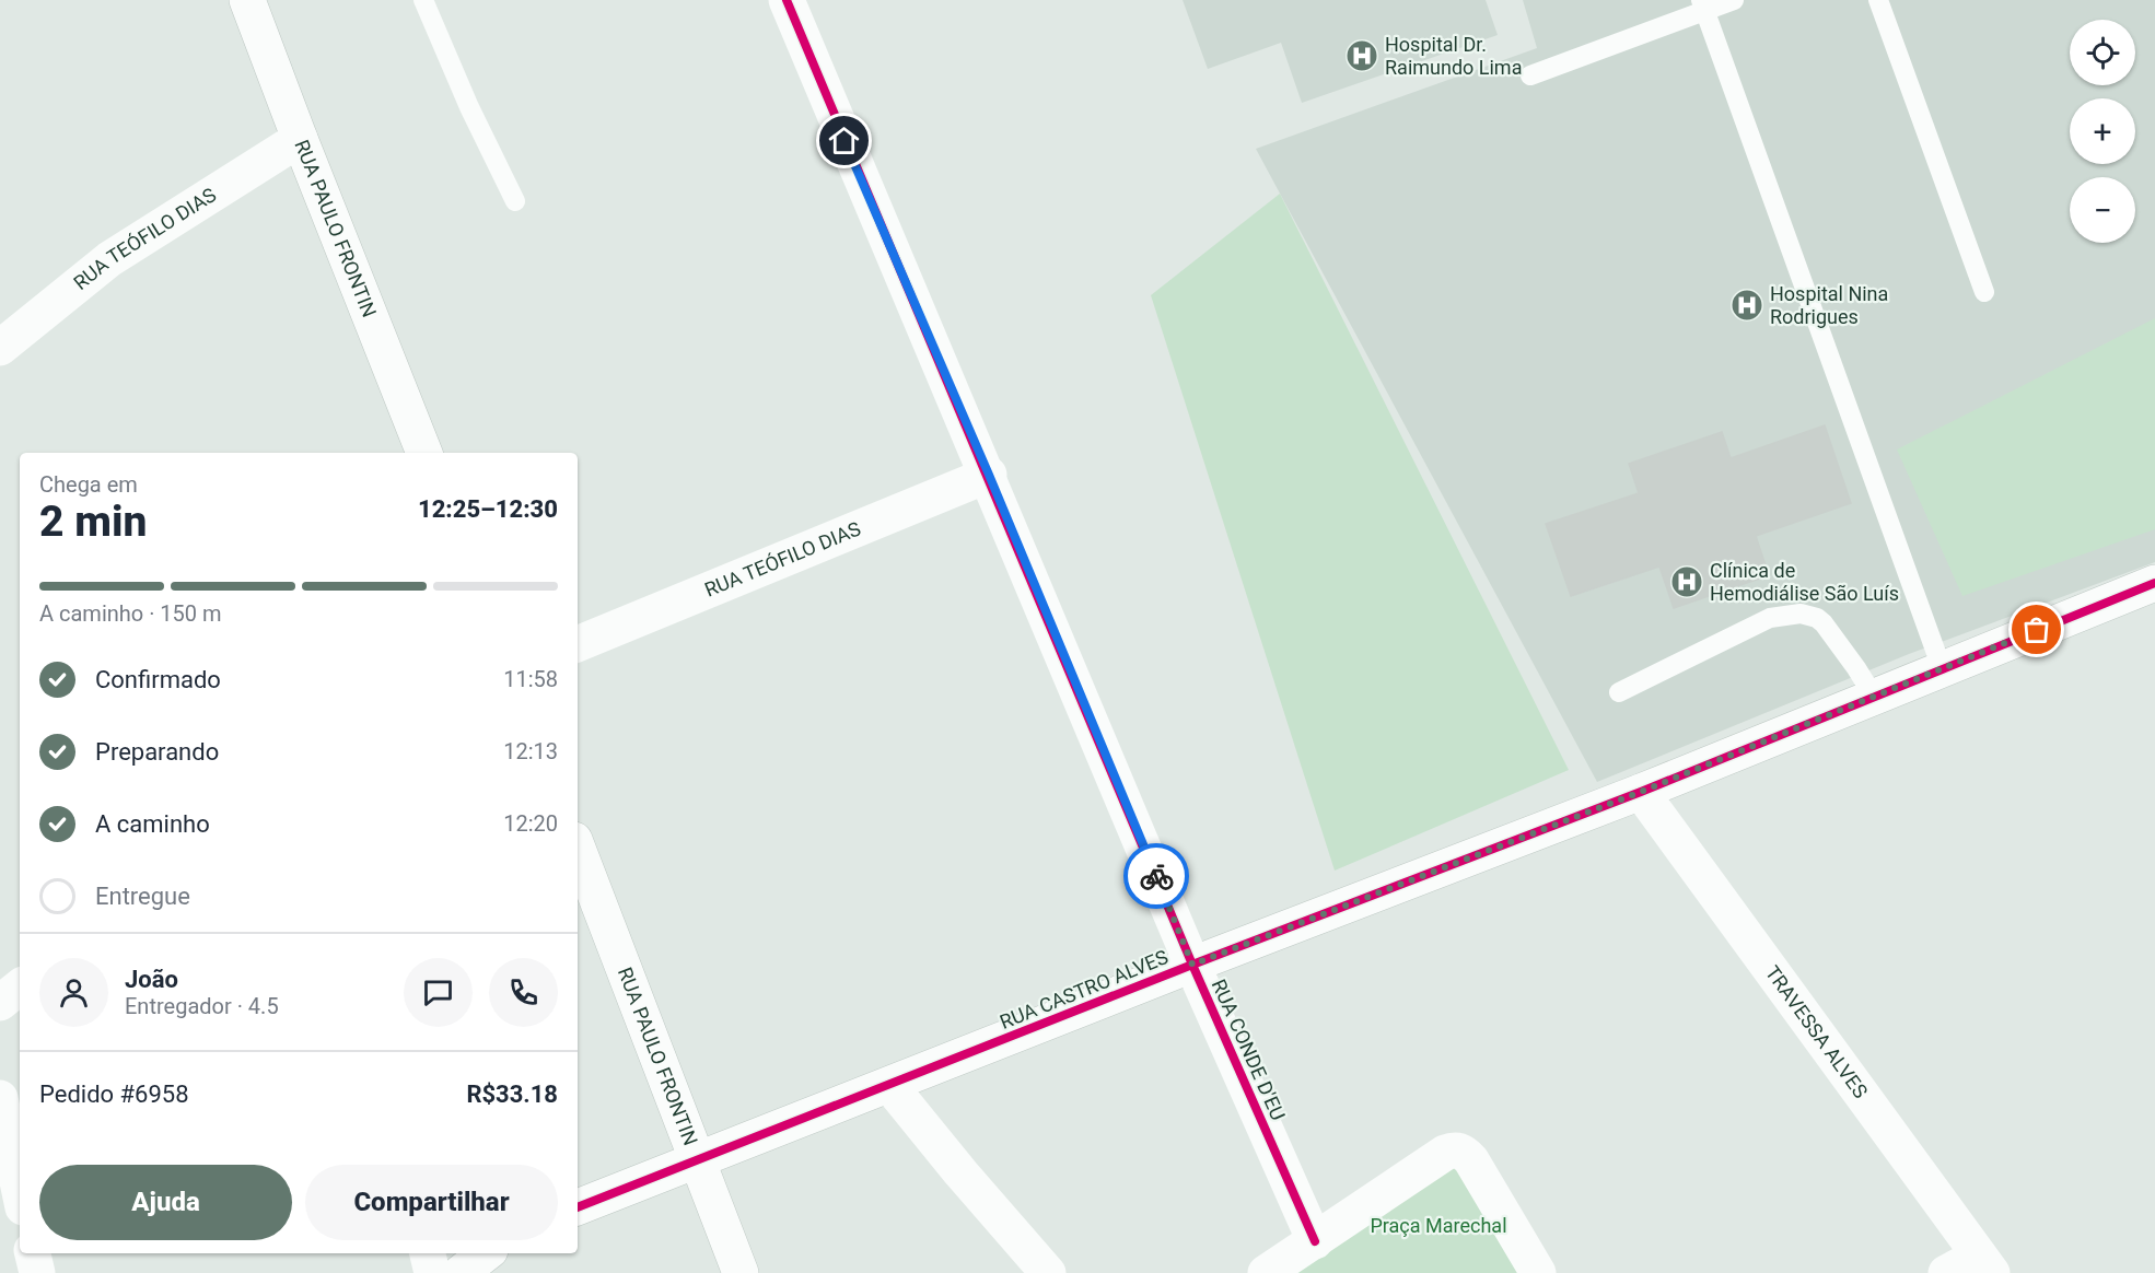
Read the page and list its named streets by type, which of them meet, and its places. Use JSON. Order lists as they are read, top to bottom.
{
  "streets": {
    "street": [
      "RUA PAULO FRONTIN",
      "RUA TEÓFILO DIAS",
      "RUA CASTRO ALVES",
      "TRAVESSA ALVES",
      "RUA CONDE D'EU"
    ]
  },
  "crossings": [
    ["RUA PAULO FRONTIN", "RUA TEÓFILO DIAS"],
    ["RUA PAULO FRONTIN", "RUA CASTRO ALVES"],
    ["RUA TEÓFILO DIAS", "RUA CONDE D'EU"],
    ["RUA CASTRO ALVES", "TRAVESSA ALVES"],
    ["RUA CASTRO ALVES", "RUA CONDE D'EU"]
  ],
  "parks": ["Praça Marechal"],
  "places": {
    "hospital": ["Hospital Dr. Raimundo Lima", "Hospital Nina Rodrigues", "Clínica de Hemodiálise São Luís"]
  },
  "page": {
    "map_buttons": ["+", "−"],
    "heading": ["2 min", "Chega em", "12:25–12:30"],
    "panel": [
      "João",
      "Entregador · 4.5",
      "Pedido #6958",
      "R$33.18"
    ],
    "bar": "A caminho · 150 m",
    "list": [
      ["Confirmado", "11:58"],
      ["Preparando", "12:13"],
      ["A caminho", "12:20"],
      "Entregue"
    ],
    "buttons": ["Ajuda", "Compartilhar"]
  }
}
